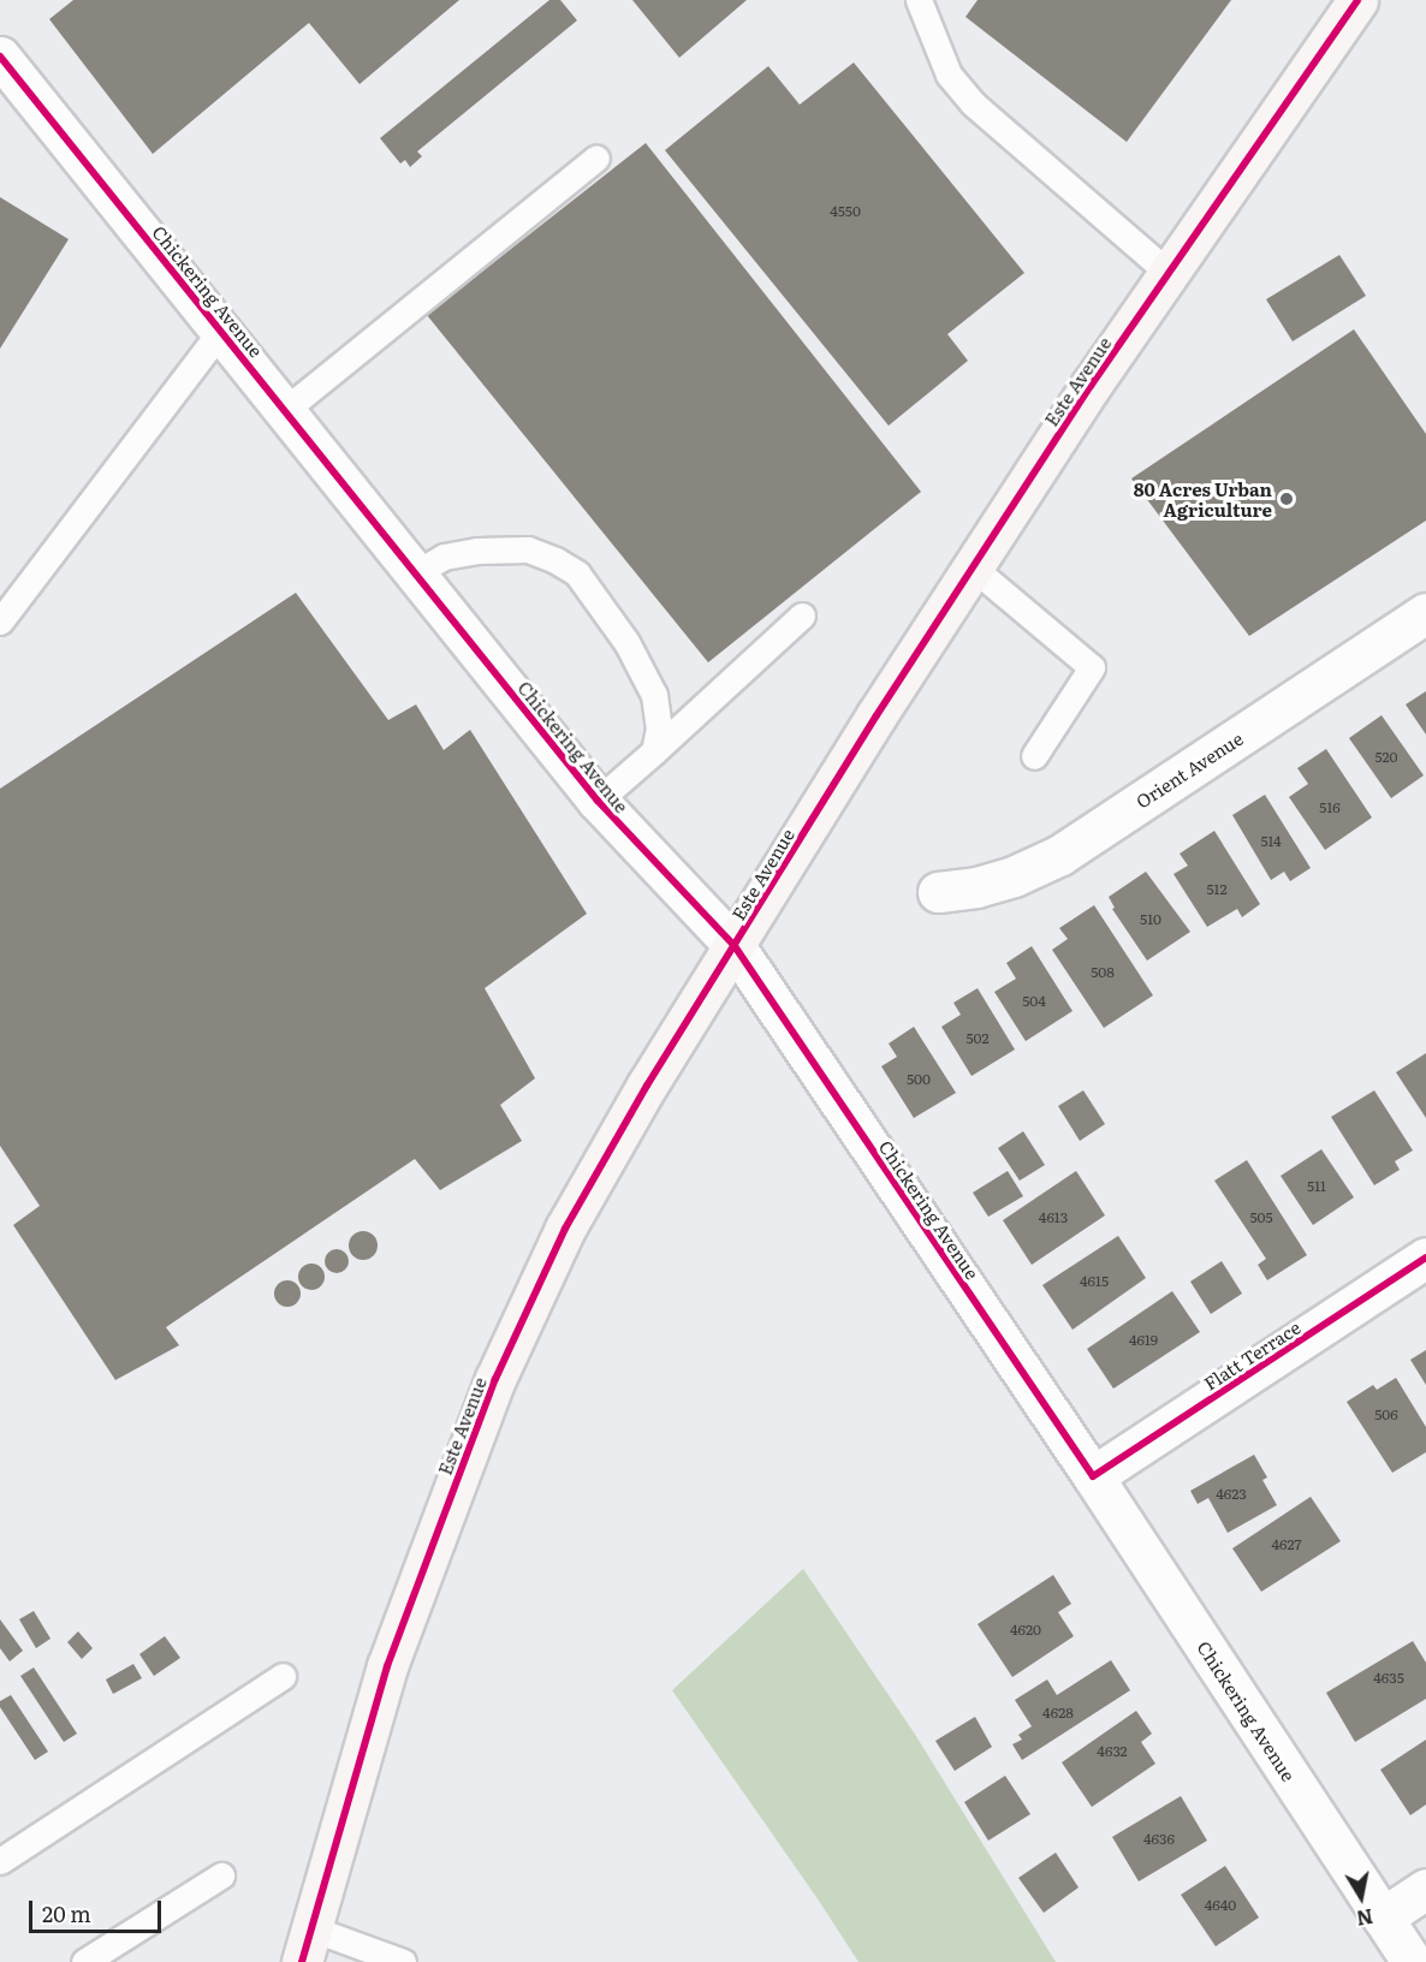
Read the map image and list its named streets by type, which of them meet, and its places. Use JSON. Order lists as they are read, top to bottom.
{
  "streets": {
    "street": [
      "Chickering Avenue",
      "Este Avenue",
      "Orient Avenue",
      "Flatt Terrace"
    ]
  },
  "crossings": [
    ["Chickering Avenue", "Este Avenue"],
    ["Chickering Avenue", "Flatt Terrace"]
  ],
  "places": ["80 Acres Urban Agriculture"],
  "house_numbers": [
    "4550",
    "520",
    "516",
    "514",
    "512",
    "510",
    "508",
    "504",
    "502",
    "500",
    "511",
    "4613",
    "505",
    "4615",
    "4619",
    "506",
    "4623",
    "4627",
    "4620",
    "4635",
    "4628",
    "4632",
    "4636",
    "4640"
  ],
  "scale_bar": "20 m",
  "north": "bottom"
}
